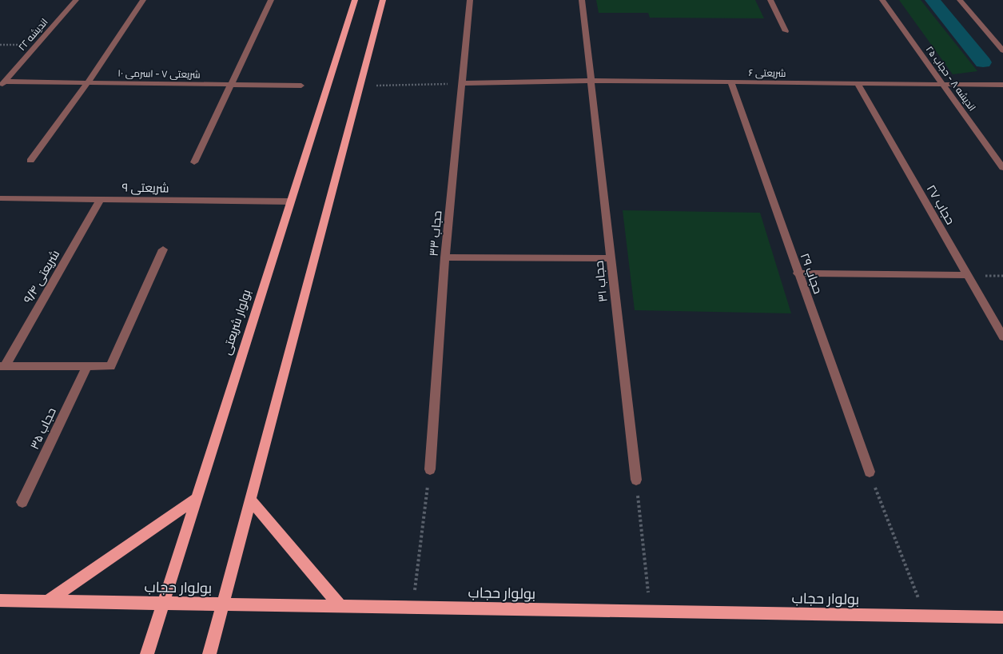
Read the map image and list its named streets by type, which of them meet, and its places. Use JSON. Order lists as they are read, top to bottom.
{
  "streets": {
    "main road": ["بولوار شریعتی", "بولوار حجاب"],
    "street": [
      "اندیشه ۲۲",
      "شریعتی ۶",
      "شریعتی ۷ - اسرمی ۱۰",
      "اندیشه ۸ - حجاب ۲۵",
      "شریعتی ۹",
      "حجاب ۲۷",
      "حجاب ۳۳",
      "حجاب ۲۹",
      "شریعتی ۹/۴",
      "حجاب ۳۱",
      "حجاب ۳۵"
    ]
  },
  "crossings": [
    ["اندیشه ۲۲", "شریعتی ۷ - اسرمی ۱۰"],
    ["شریعتی ۶", "اندیشه ۸ - حجاب ۲۵"],
    ["شریعتی ۶", "حجاب ۲۷"],
    ["شریعتی ۶", "حجاب ۳۳"],
    ["شریعتی ۶", "حجاب ۲۹"],
    ["شریعتی ۶", "حجاب ۳۱"],
    ["شریعتی ۹", "شریعتی ۹/۴"],
    ["شریعتی ۹", "بولوار شریعتی"],
    ["بولوار شریعتی", "بولوار حجاب"]
  ]
}
